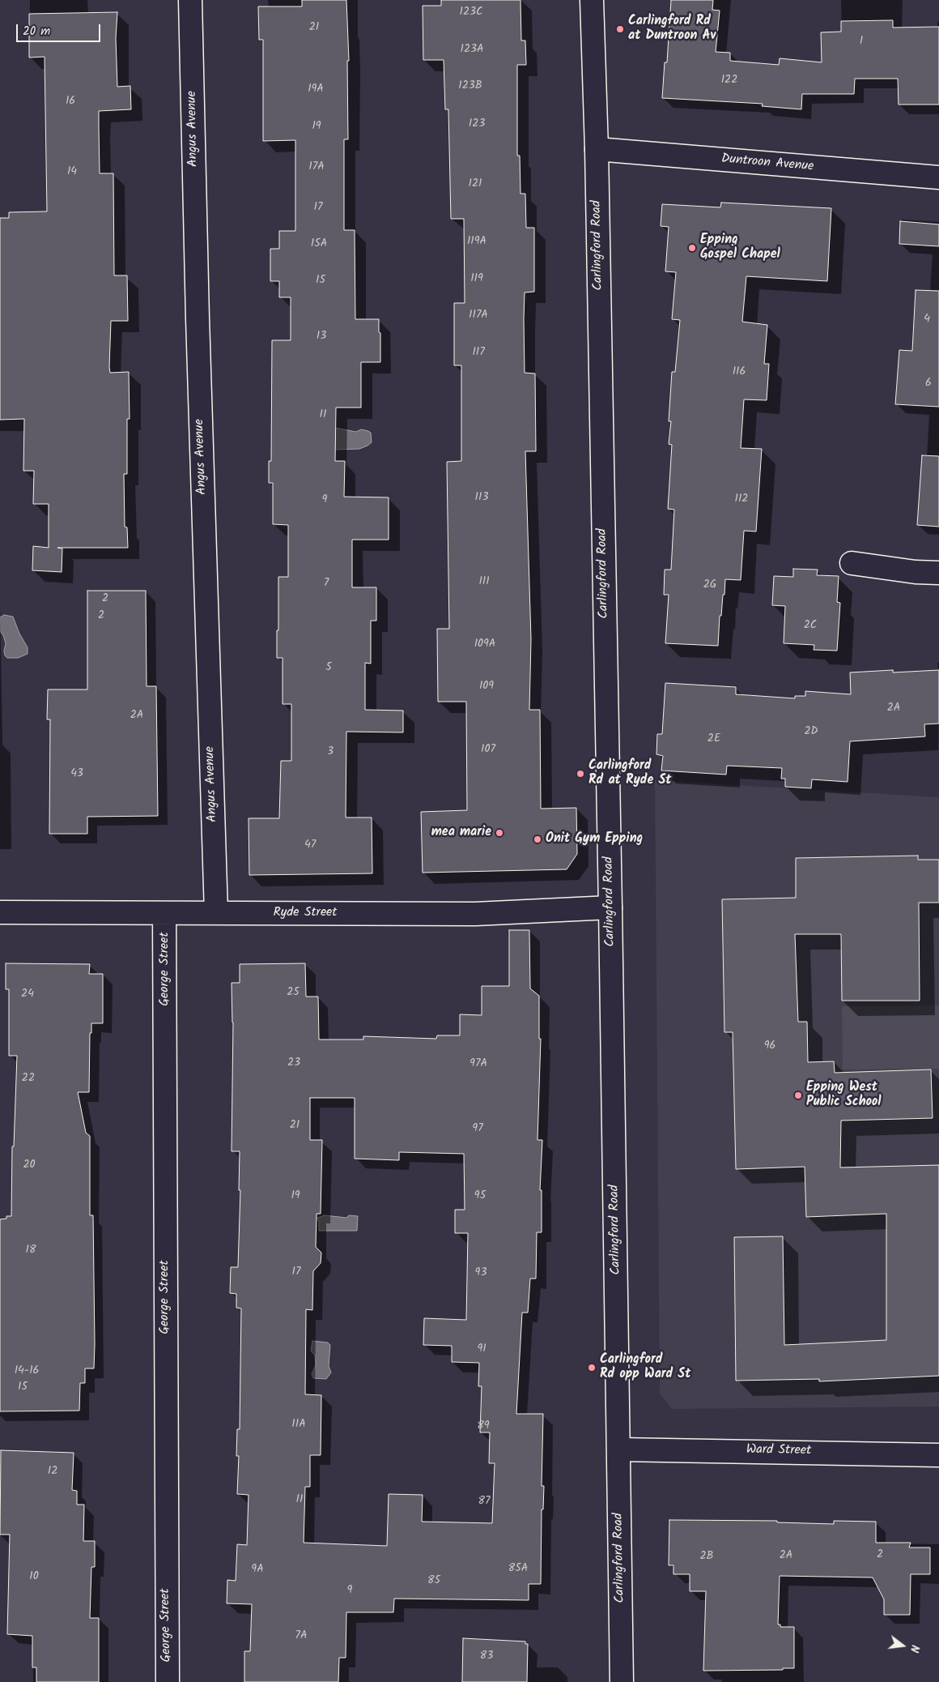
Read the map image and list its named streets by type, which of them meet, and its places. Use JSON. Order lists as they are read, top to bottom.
{
  "streets": {
    "street": [
      "Angus Avenue",
      "Duntroon Avenue",
      "Carlingford Road",
      "Ryde Street",
      "George Street",
      "Ward Street"
    ]
  },
  "crossings": [
    ["Angus Avenue", "Ryde Street"],
    ["Duntroon Avenue", "Carlingford Road"],
    ["Carlingford Road", "Ryde Street"],
    ["Carlingford Road", "Ward Street"],
    ["Ryde Street", "George Street"]
  ],
  "places": [
    "Carlingford Rd at Duntroon Av",
    "Epping Gospel Chapel",
    "Carlingford Rd at Ryde St",
    "mea marie",
    "Onit Gym Epping",
    "Epping West Public School",
    "Carlingford Rd opp Ward St"
  ],
  "house_numbers": [
    "123C",
    "21",
    "1",
    "123A",
    "122",
    "123B",
    "19A",
    "16",
    "123",
    "19",
    "17A",
    "14",
    "121",
    "17",
    "119A",
    "15A",
    "119",
    "15",
    "117A",
    "4",
    "13",
    "117",
    "116",
    "6",
    "11",
    "113",
    "112",
    "9",
    "111",
    "7",
    "2G",
    "2",
    "2",
    "2C",
    "109A",
    "5",
    "109",
    "2A",
    "2A",
    "2D",
    "2E",
    "107",
    "3",
    "43",
    "47",
    "25",
    "24",
    "96",
    "23",
    "97A",
    "22",
    "21",
    "97",
    "20",
    "19",
    "95",
    "18",
    "17",
    "93",
    "91",
    "14-16",
    "15",
    "11A",
    "89",
    "12",
    "11",
    "87",
    "2",
    "2A",
    "2B",
    "85A",
    "9A",
    "10",
    "85",
    "9",
    "7A",
    "83"
  ],
  "scale_bar": "20 m",
  "north": "right"
}
